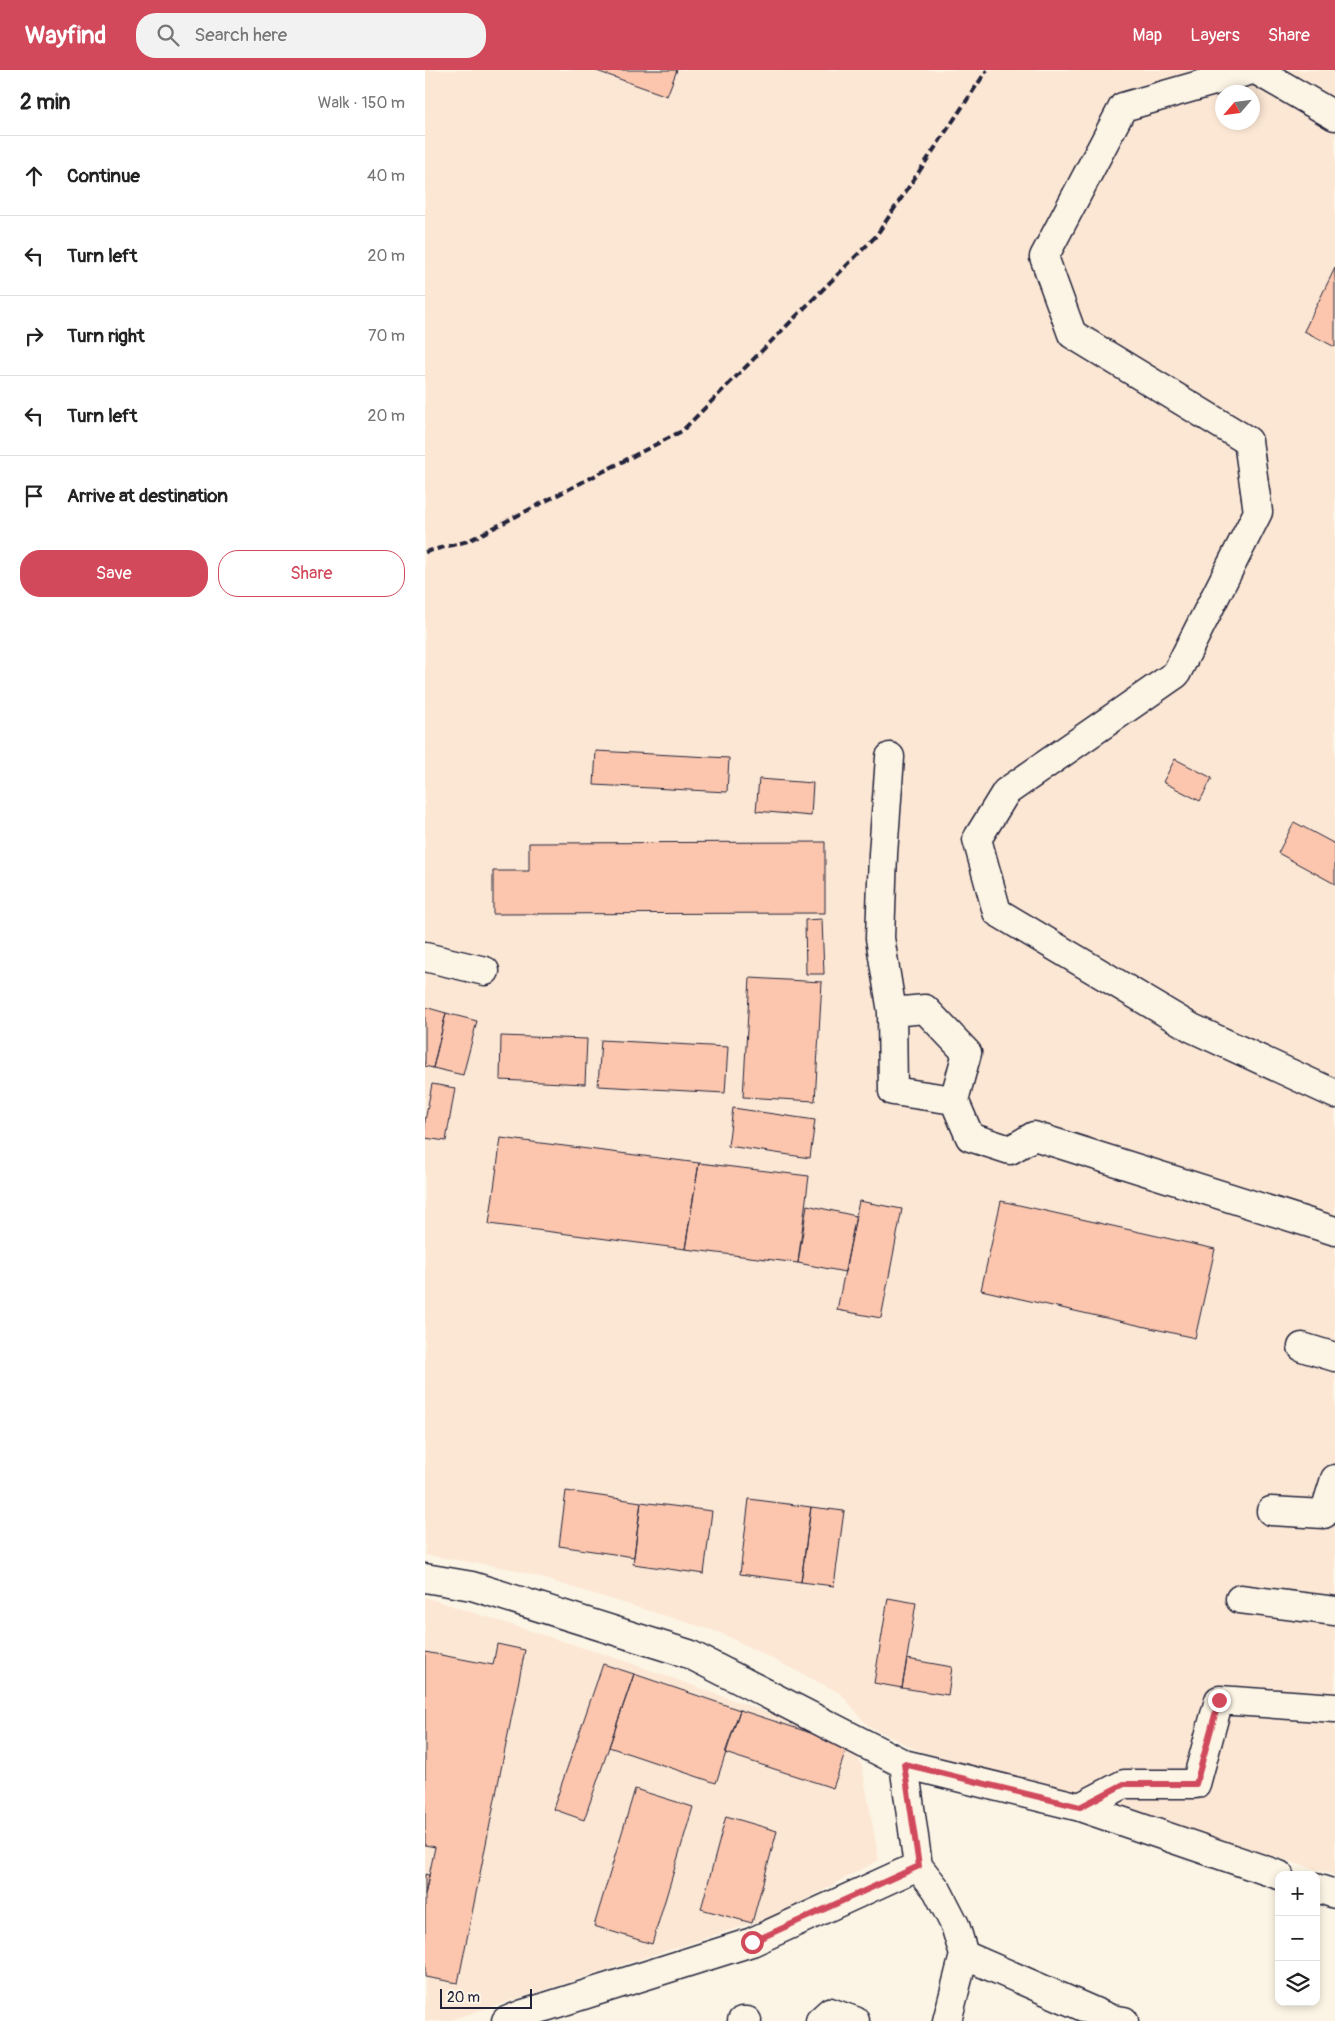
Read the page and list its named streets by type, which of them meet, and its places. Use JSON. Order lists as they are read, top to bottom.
{
  "scale_bar": "20 m",
  "north": "bottom left",
  "page": {
    "header": "Wayfind",
    "search": "Search here",
    "nav": ["Map", "Layers", "Share"],
    "heading": ["2 min", "Walk · 150 m"],
    "list": [
      ["Continue", "40 m"],
      ["Turn left", "20 m"],
      ["Turn right", "70 m"],
      ["Turn left", "20 m"],
      "Arrive at destination"
    ],
    "buttons": ["Save", "Share"],
    "map_buttons": ["+", "−"],
    "scale": "20 m"
  }
}
